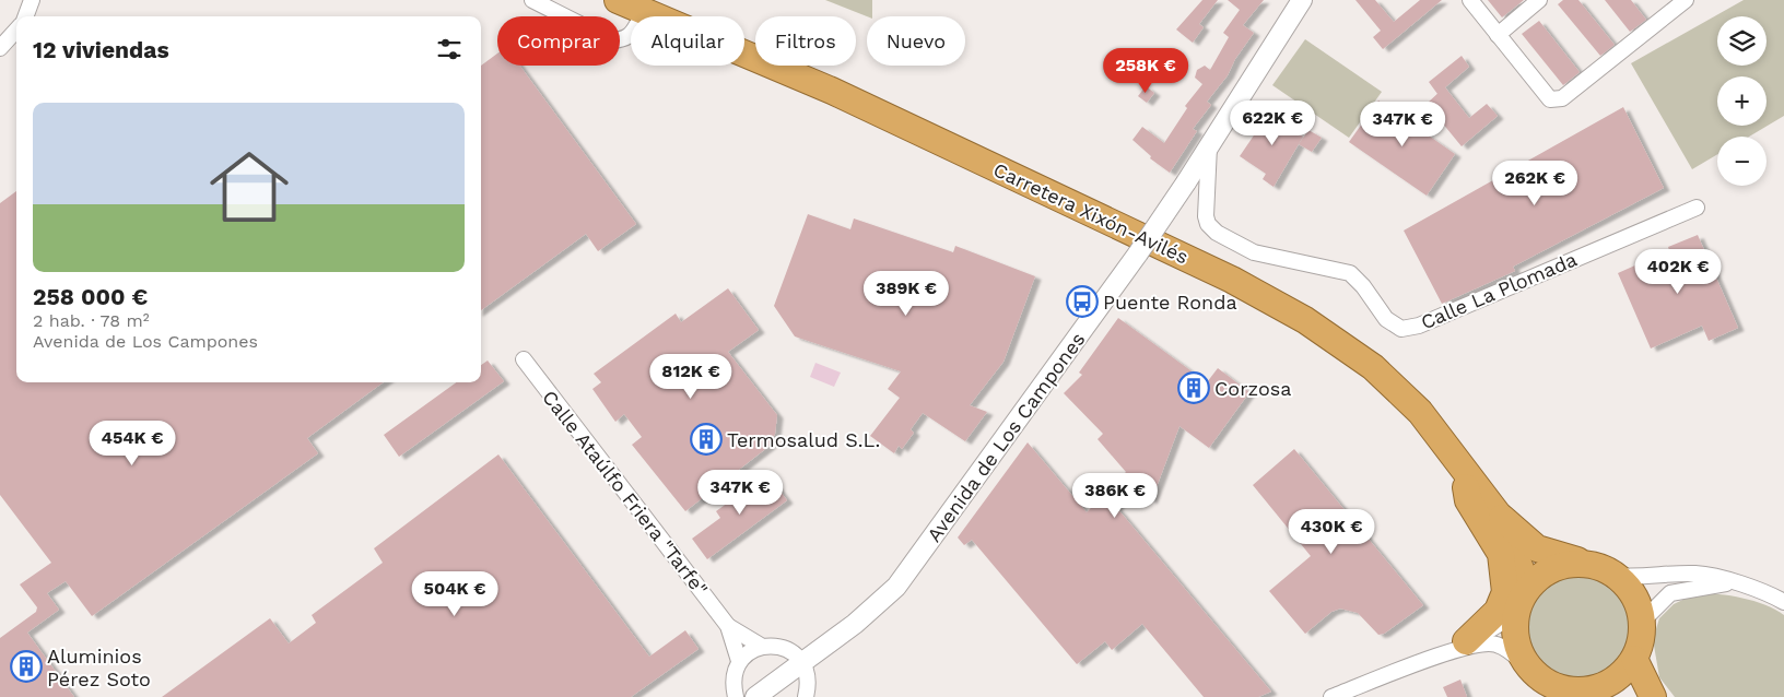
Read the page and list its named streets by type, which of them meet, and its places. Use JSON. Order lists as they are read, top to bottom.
{
  "streets": {
    "highway": ["Carretera Xixón-Avilés"],
    "street": ["Calle La Plomada", "Avenida de Los Campones", "Calle Ataúlfo Friera \"Tarfe\""]
  },
  "crossings": [
    ["Calle La Plomada", "Avenida de Los Campones"]
  ],
  "places": {
    "bus stop": ["Puente Ronda"],
    "building": ["Corzosa", "Termosalud S.L.", "Aluminios Pérez Soto"]
  },
  "page": {
    "map_buttons": ["+", "−"],
    "chip": [
      "Comprar",
      "Alquilar",
      "Filtros",
      "Nuevo"
    ],
    "heading": "12 viviendas",
    "price": [
      "258K €",
      "622K €",
      "347K €",
      "262K €",
      "402K €",
      "389K €",
      "812K €",
      "454K €",
      "347K €",
      "386K €",
      "430K €",
      "504K €"
    ],
    "list": [
      {
        "name": "258 000 €",
        "note": "2 hab. · 78 m² · Avenida de Los Campones"
      }
    ]
  }
}
